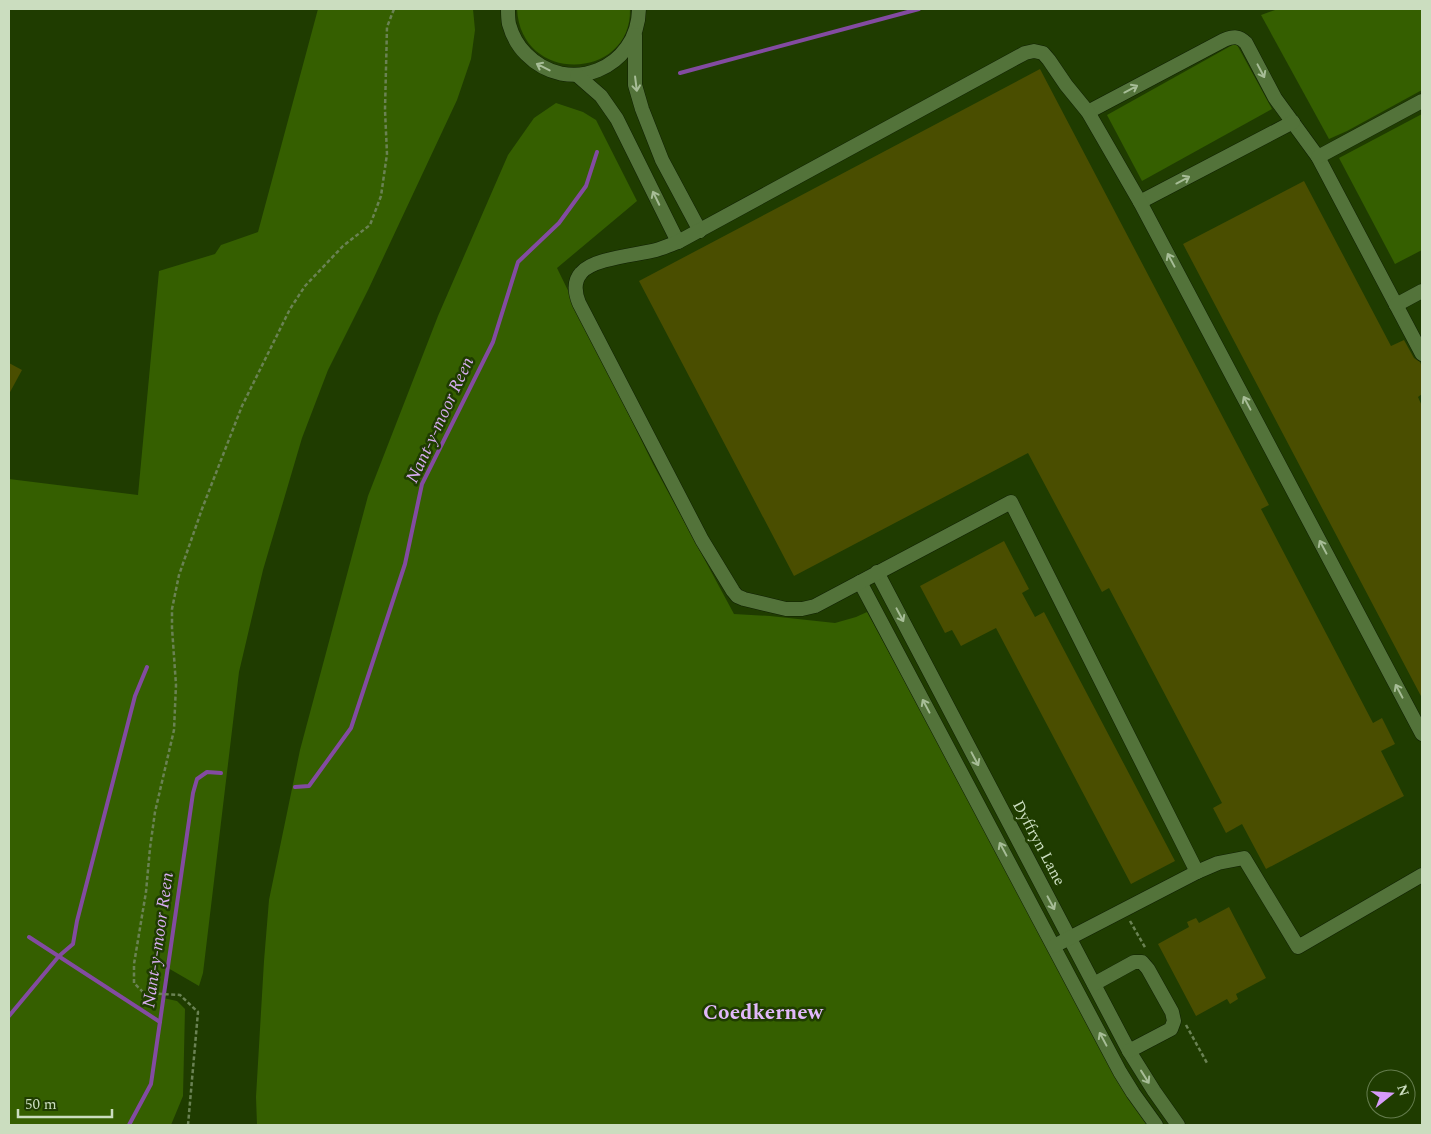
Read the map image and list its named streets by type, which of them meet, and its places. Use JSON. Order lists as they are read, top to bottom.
{
  "streets": {
    "street": ["Dyffryn Lane"]
  },
  "districts": ["Coedkernew"],
  "water": ["Nant-y-moor Reen"],
  "scale_bar": "50 m",
  "north": "right"
}
